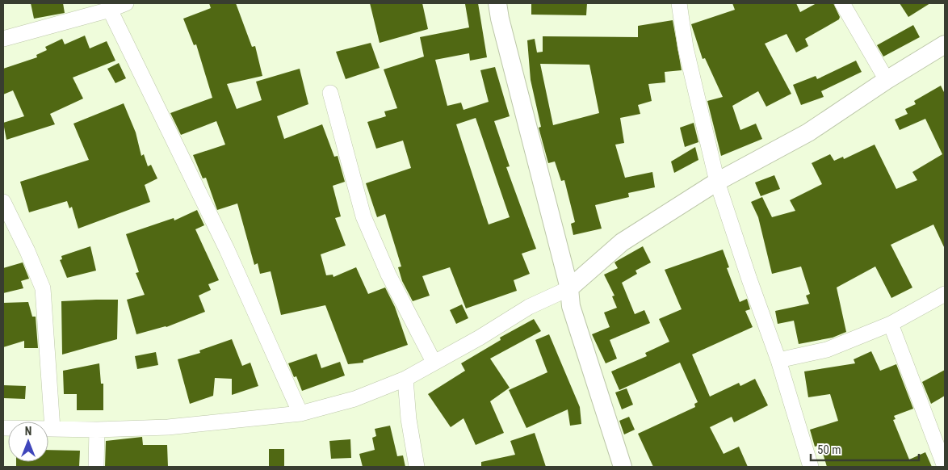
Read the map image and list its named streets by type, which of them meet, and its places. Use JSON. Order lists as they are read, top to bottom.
{
  "scale_bar": "50 m",
  "north": "top"
}
